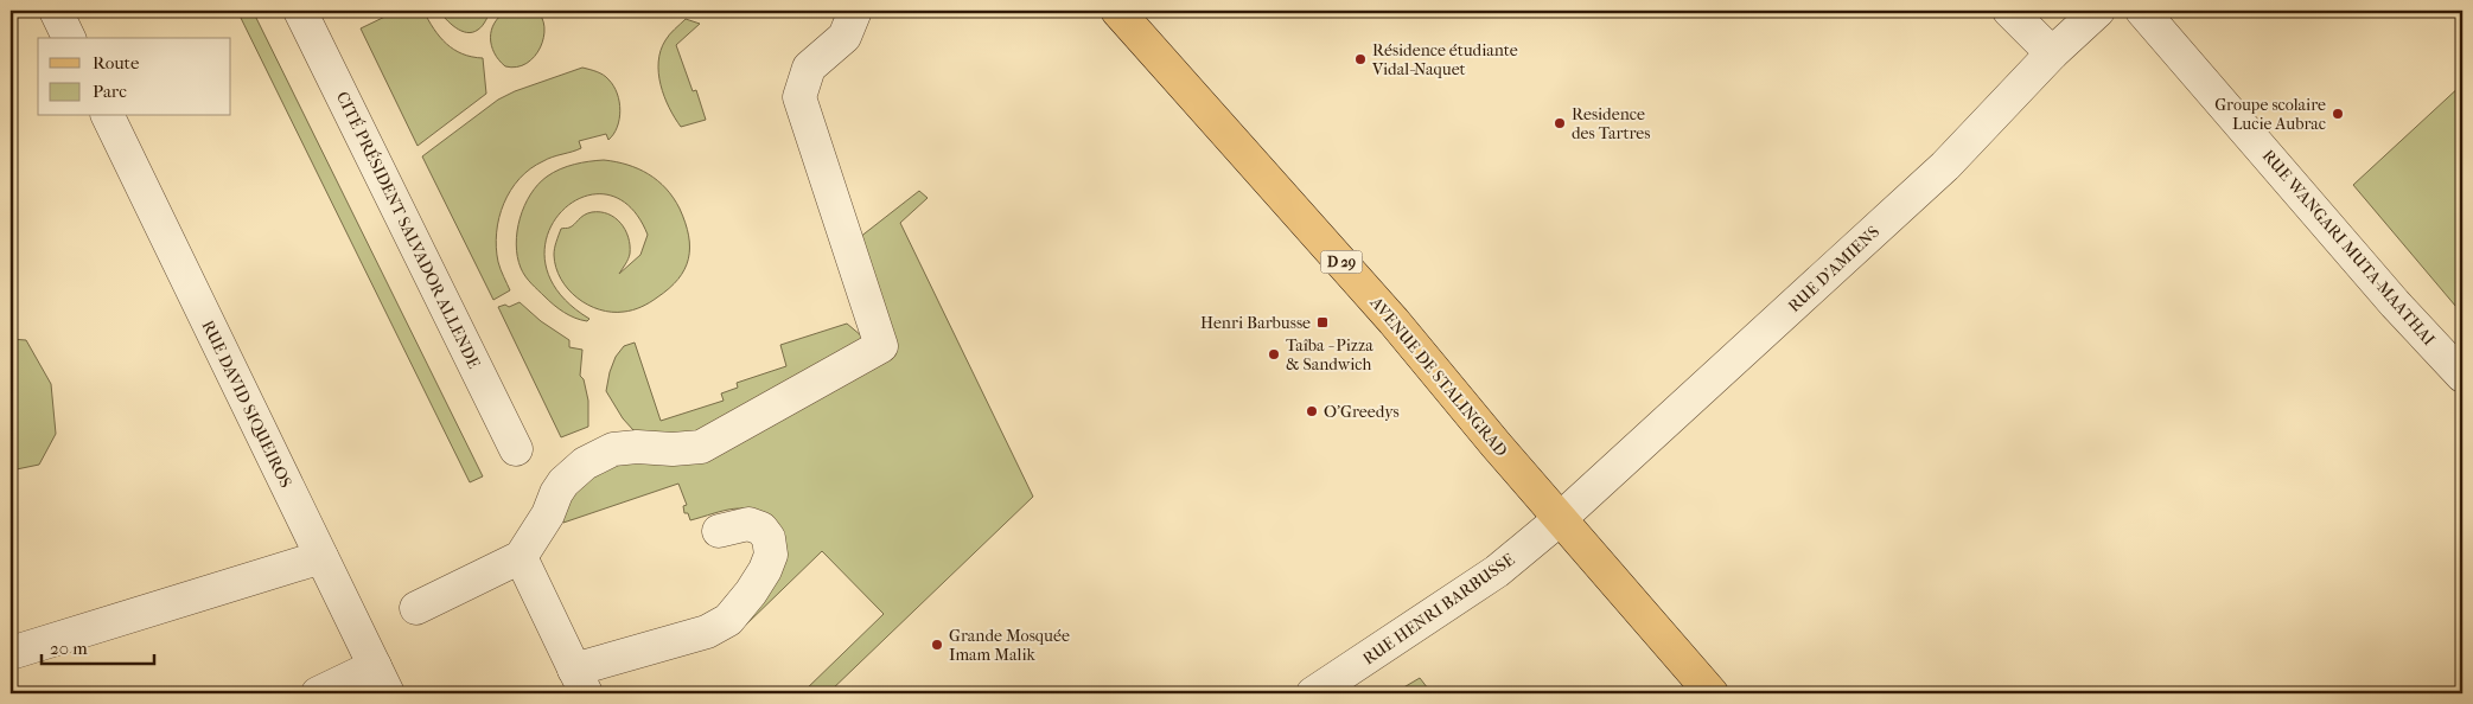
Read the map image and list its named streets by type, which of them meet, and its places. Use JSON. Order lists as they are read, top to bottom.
{
  "streets": {
    "main road": ["D 29", "AVENUE DE STALINGRAD"],
    "street": [
      "CITÉ PRÉSIDENT SALVADOR ALLENDE",
      "RUE WANGARI MUTA-MAATHAI",
      "RUE D'AMIENS",
      "RUE DAVID SIQUEIROS",
      "RUE HENRI BARBUSSE"
    ]
  },
  "crossings": [
    ["RUE D'AMIENS", "AVENUE DE STALINGRAD"],
    ["RUE D'AMIENS", "RUE HENRI BARBUSSE"],
    ["AVENUE DE STALINGRAD", "RUE HENRI BARBUSSE"]
  ],
  "places": {
    "other": [
      "Résidence étudiante Vidal-Naquet",
      "Groupe scolaire Lucie Aubrac",
      "Residence des Tartres",
      "Taîba - Pizza & Sandwich",
      "O'Greedys",
      "Grande Mosquée Imam Malik"
    ],
    "transit": ["Henri Barbusse"]
  },
  "legend": ["Route", "Parc"],
  "scale_bar": "20 m"
}
